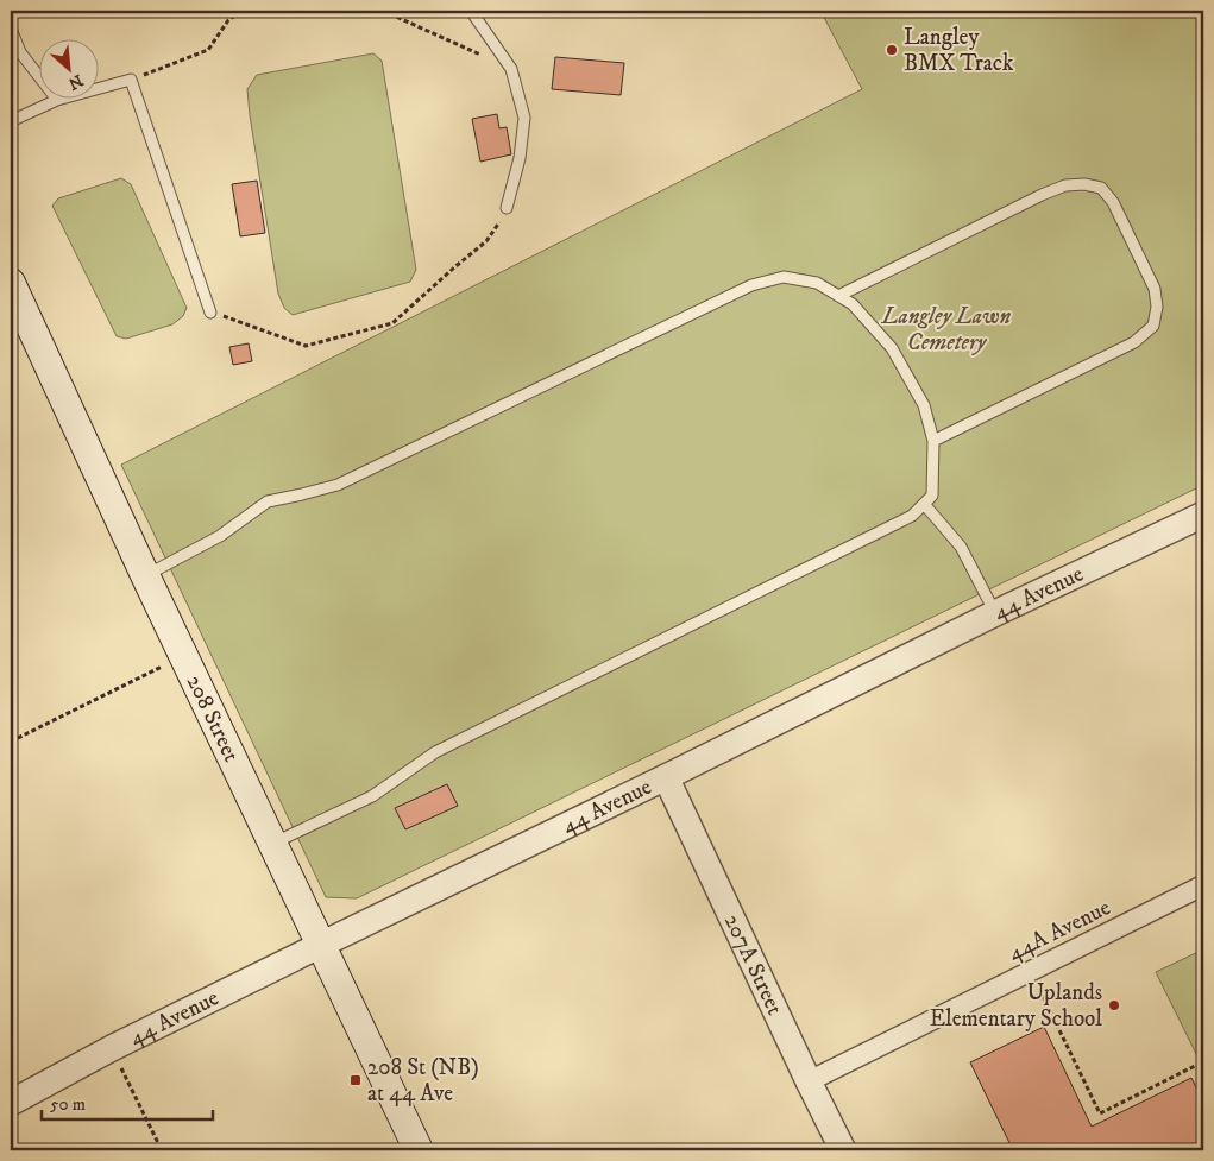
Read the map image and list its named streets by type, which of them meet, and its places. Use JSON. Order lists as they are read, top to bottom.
{
  "streets": {
    "main road": ["208 Street"],
    "street": ["44 Avenue", "44A Avenue", "207A Street"]
  },
  "crossings": [
    ["44 Avenue", "208 Street"],
    ["44 Avenue", "207A Street"],
    ["44A Avenue", "207A Street"]
  ],
  "parks": ["Langley Lawn Cemetery"],
  "places": {
    "other": ["Langley BMX Track", "Uplands Elementary School"],
    "transit": ["208 St (NB) at 44 Ave"]
  },
  "scale_bar": "50 m",
  "north": "bottom right"
}
